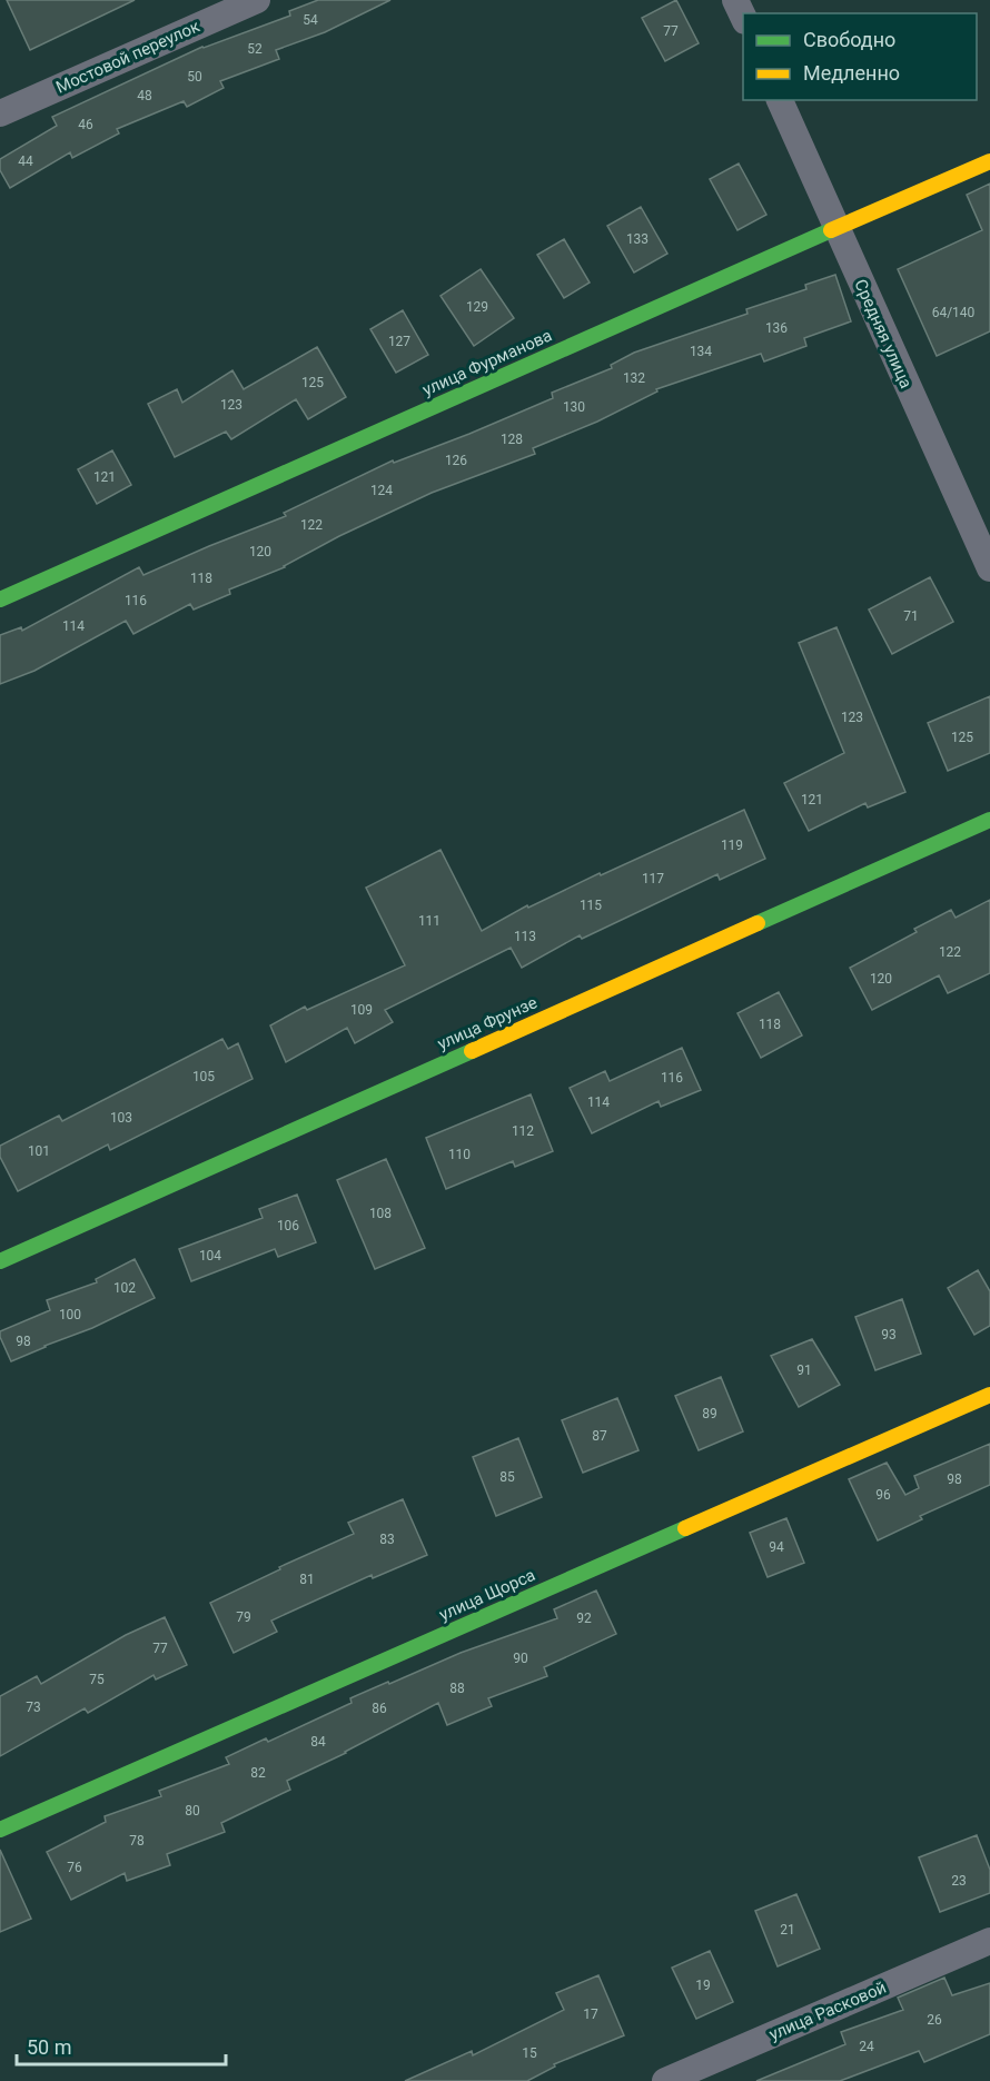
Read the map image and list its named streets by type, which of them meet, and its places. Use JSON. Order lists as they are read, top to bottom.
{
  "streets": {
    "street": [
      "Мостовой переулок",
      "Средняя улица",
      "улица Фурманова",
      "улица Фрунзе",
      "улица Щорса",
      "улица Расковой"
    ]
  },
  "crossings": [
    ["Средняя улица", "улица Фурманова"]
  ],
  "house_numbers": [
    "54",
    "77",
    "52",
    "50",
    "48",
    "46",
    "44",
    "133",
    "129",
    "64/140",
    "136",
    "127",
    "134",
    "132",
    "125",
    "123",
    "130",
    "128",
    "126",
    "121",
    "124",
    "122",
    "120",
    "118",
    "116",
    "71",
    "114",
    "123",
    "125",
    "121",
    "119",
    "117",
    "115",
    "111",
    "113",
    "122",
    "120",
    "109",
    "118",
    "105",
    "116",
    "114",
    "103",
    "112",
    "101",
    "110",
    "108",
    "106",
    "104",
    "102",
    "100",
    "93",
    "98",
    "91",
    "89",
    "87",
    "85",
    "98",
    "96",
    "83",
    "94",
    "81",
    "79",
    "92",
    "77",
    "90",
    "75",
    "88",
    "73",
    "86",
    "84",
    "82",
    "80",
    "78",
    "76",
    "23",
    "21",
    "19",
    "17",
    "26",
    "24",
    "15"
  ],
  "legend": ["Свободно", "Медленно"],
  "scale_bar": "50 m"
}
